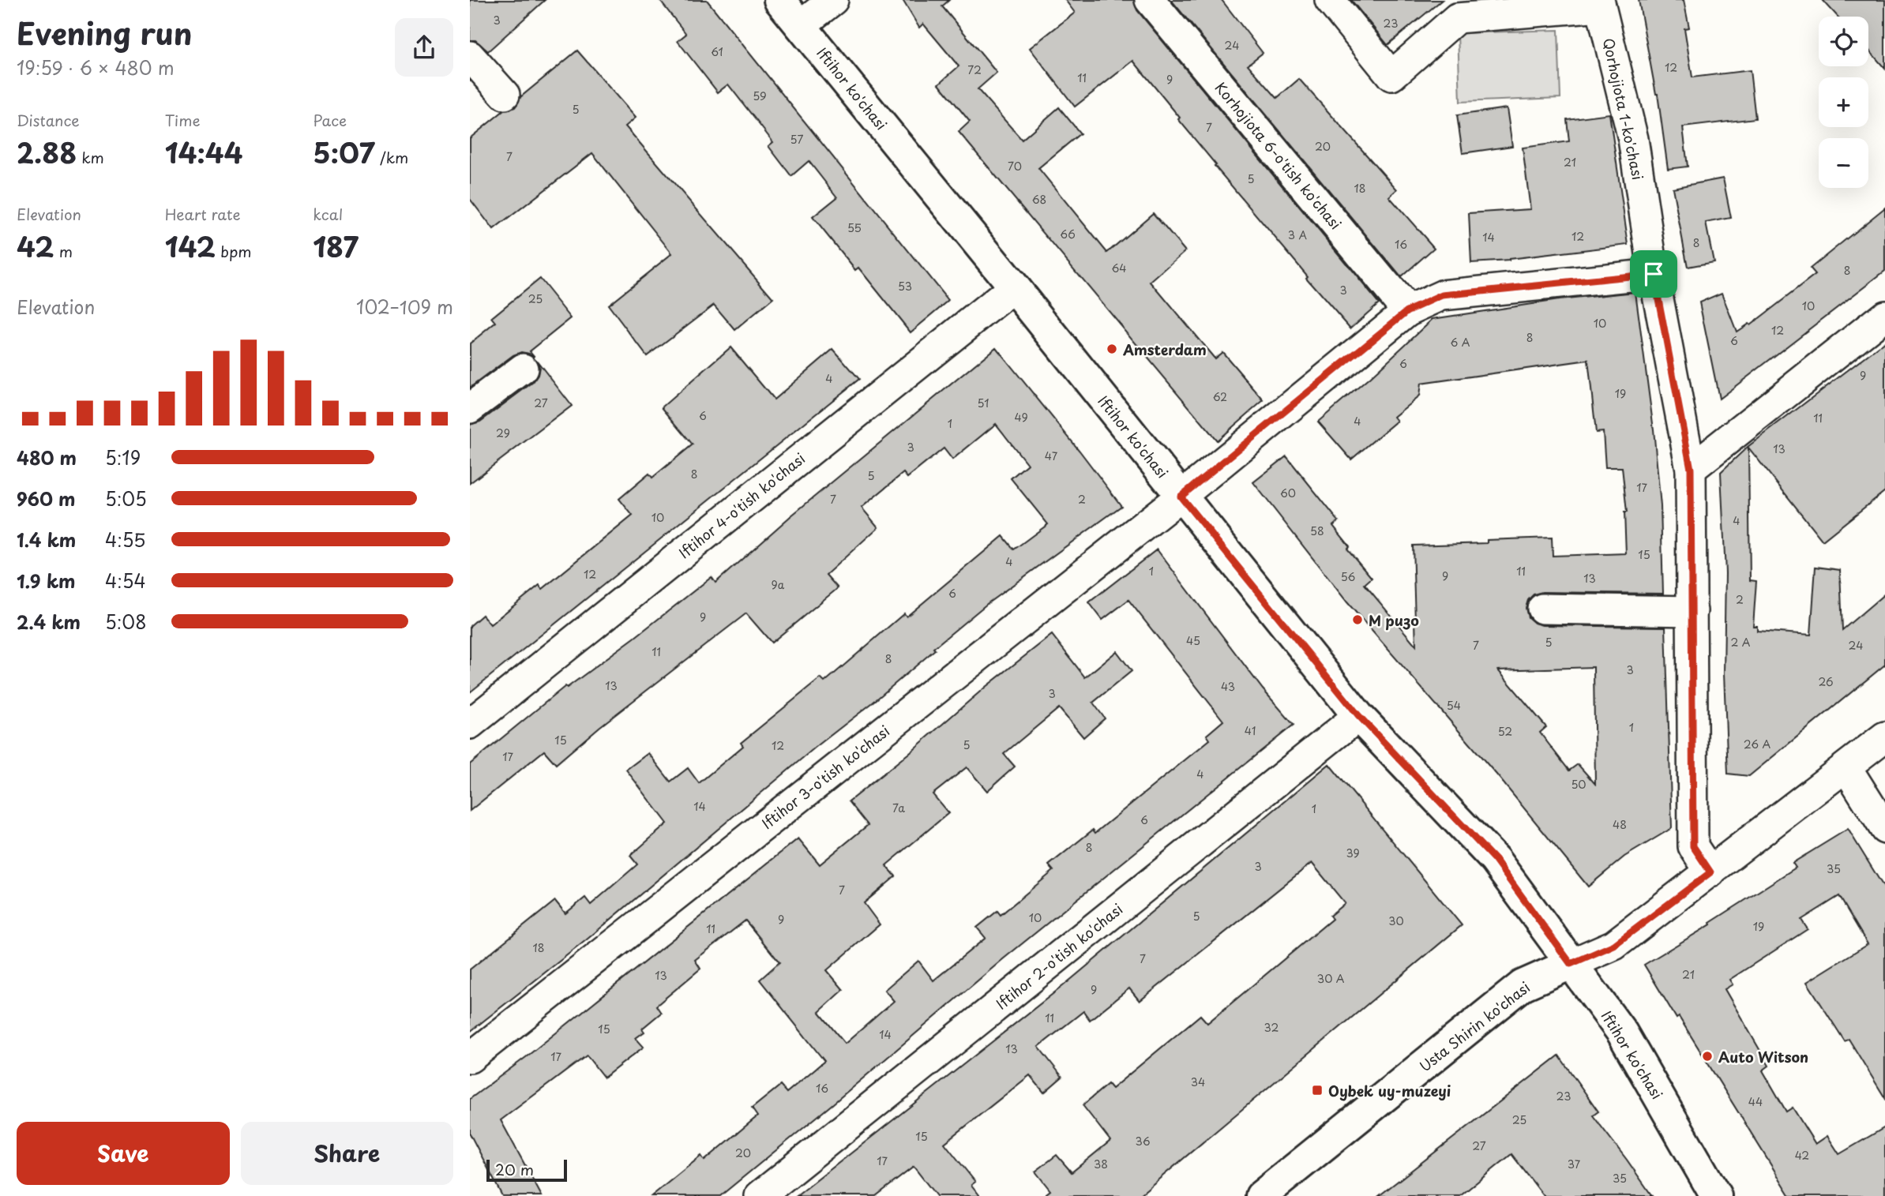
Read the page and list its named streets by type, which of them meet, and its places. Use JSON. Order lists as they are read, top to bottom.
{
  "streets": {
    "main road": ["Iftihor ko'chasi", "Usta Shirin ko'chasi"],
    "street": [
      "Qorhojiota 1-ko'chasi",
      "Korhojiota 6-o'tish ko'chasi",
      "Iftihor 4-o'tish ko'chasi",
      "Iftihor 3-o'tish ko'chasi",
      "Iftihor 2-o'tish ko'chasi"
    ]
  },
  "crossings": [
    ["Iftihor ko'chasi", "Iftihor 4-o'tish ko'chasi"],
    ["Iftihor ko'chasi", "Iftihor 3-o'tish ko'chasi"],
    ["Iftihor ko'chasi", "Iftihor 2-o'tish ko'chasi"],
    ["Iftihor ko'chasi", "Usta Shirin ko'chasi"],
    ["Qorhojiota 1-ko'chasi", "Usta Shirin ko'chasi"]
  ],
  "places": {
    "other": ["Amsterdam", "М ризо", "Auto Witson"],
    "transit": ["Oybek uy-muzeyi"]
  },
  "house_numbers": [
    "3",
    "23",
    "24",
    "61",
    "12",
    "72",
    "11",
    "9",
    "59",
    "5",
    "7",
    "57",
    "20",
    "7",
    "21",
    "70",
    "5",
    "18",
    "68",
    "55",
    "66",
    "3 A",
    "12",
    "14",
    "8",
    "16",
    "64",
    "8",
    "53",
    "3",
    "25",
    "10",
    "10",
    "12",
    "8",
    "6",
    "6 A",
    "6",
    "9",
    "4",
    "19",
    "62",
    "27",
    "51",
    "6",
    "49",
    "11",
    "4",
    "1",
    "29",
    "3",
    "13",
    "47",
    "8",
    "5",
    "17",
    "60",
    "7",
    "2",
    "10",
    "4",
    "58",
    "15",
    "4",
    "1",
    "11",
    "12",
    "9",
    "56",
    "13",
    "9a",
    "6",
    "2",
    "9",
    "45",
    "5",
    "2 A",
    "7",
    "24",
    "11",
    "8",
    "3",
    "26",
    "13",
    "43",
    "3",
    "54",
    "1",
    "41",
    "52",
    "15",
    "26 A",
    "5",
    "12",
    "17",
    "4",
    "50",
    "14",
    "7a",
    "1",
    "6",
    "48",
    "8",
    "39",
    "3",
    "35",
    "7",
    "5",
    "10",
    "9",
    "30",
    "19",
    "11",
    "18",
    "7",
    "21",
    "13",
    "30 A",
    "9",
    "11",
    "32",
    "15",
    "14",
    "13",
    "17",
    "34",
    "16",
    "23",
    "44",
    "25",
    "15",
    "36",
    "27",
    "20",
    "42",
    "17",
    "38",
    "37",
    "35"
  ],
  "scale_bar": "20 m",
  "page": {
    "heading": ["Evening run", "19:59 · 6 × 480 m"],
    "map_buttons": ["+", "−"],
    "stats": [
      ["Distance", "2.88 km"],
      ["Time", "14:44"],
      ["Pace", "5:07 /km"],
      ["Elevation", "42 m"],
      ["Heart rate", "142 bpm"],
      ["kcal", "187"]
    ],
    "chart": ["Elevation", "102–109 m"],
    "list": [
      {
        "name": "480 m",
        "note": "5:19"
      },
      {
        "name": "960 m",
        "note": "5:05"
      },
      {
        "name": "1.4 km",
        "note": "4:55"
      },
      {
        "name": "1.9 km",
        "note": "4:54"
      },
      {
        "name": "2.4 km",
        "note": "5:08"
      }
    ],
    "buttons": ["Save", "Share"],
    "scale": "20 m"
  }
}
